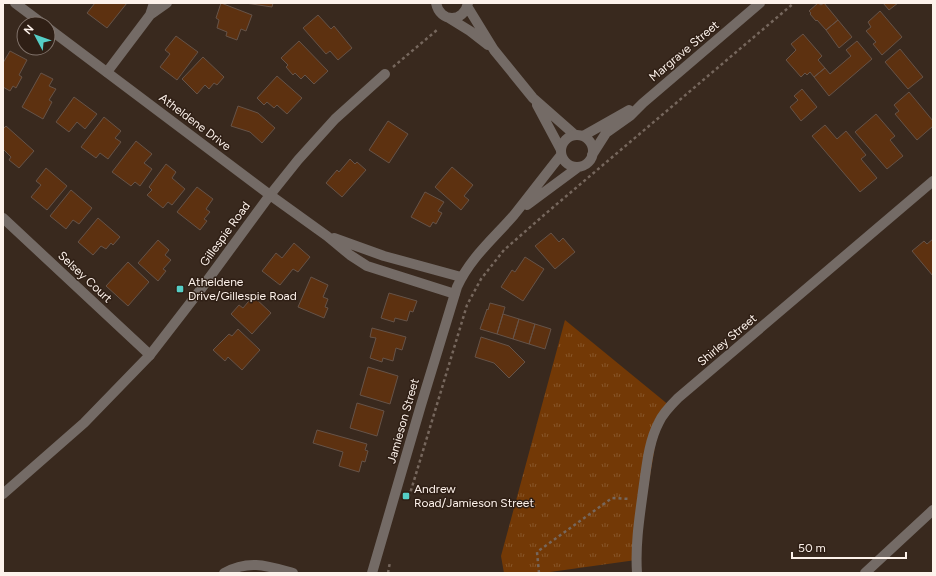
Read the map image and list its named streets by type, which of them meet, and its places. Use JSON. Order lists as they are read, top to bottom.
{
  "streets": {
    "street": [
      "Margrave Street",
      "Atheldene Drive",
      "Gillespie Road",
      "Selsey Court",
      "Shirley Street",
      "Jamieson Street"
    ]
  },
  "crossings": [
    ["Atheldene Drive", "Gillespie Road"],
    ["Atheldene Drive", "Jamieson Street"],
    ["Gillespie Road", "Selsey Court"]
  ],
  "places": {
    "transit": ["Atheldene Drive/Gillespie Road", "Andrew Road/Jamieson Street"]
  },
  "scale_bar": "50 m",
  "north": "top left"
}
